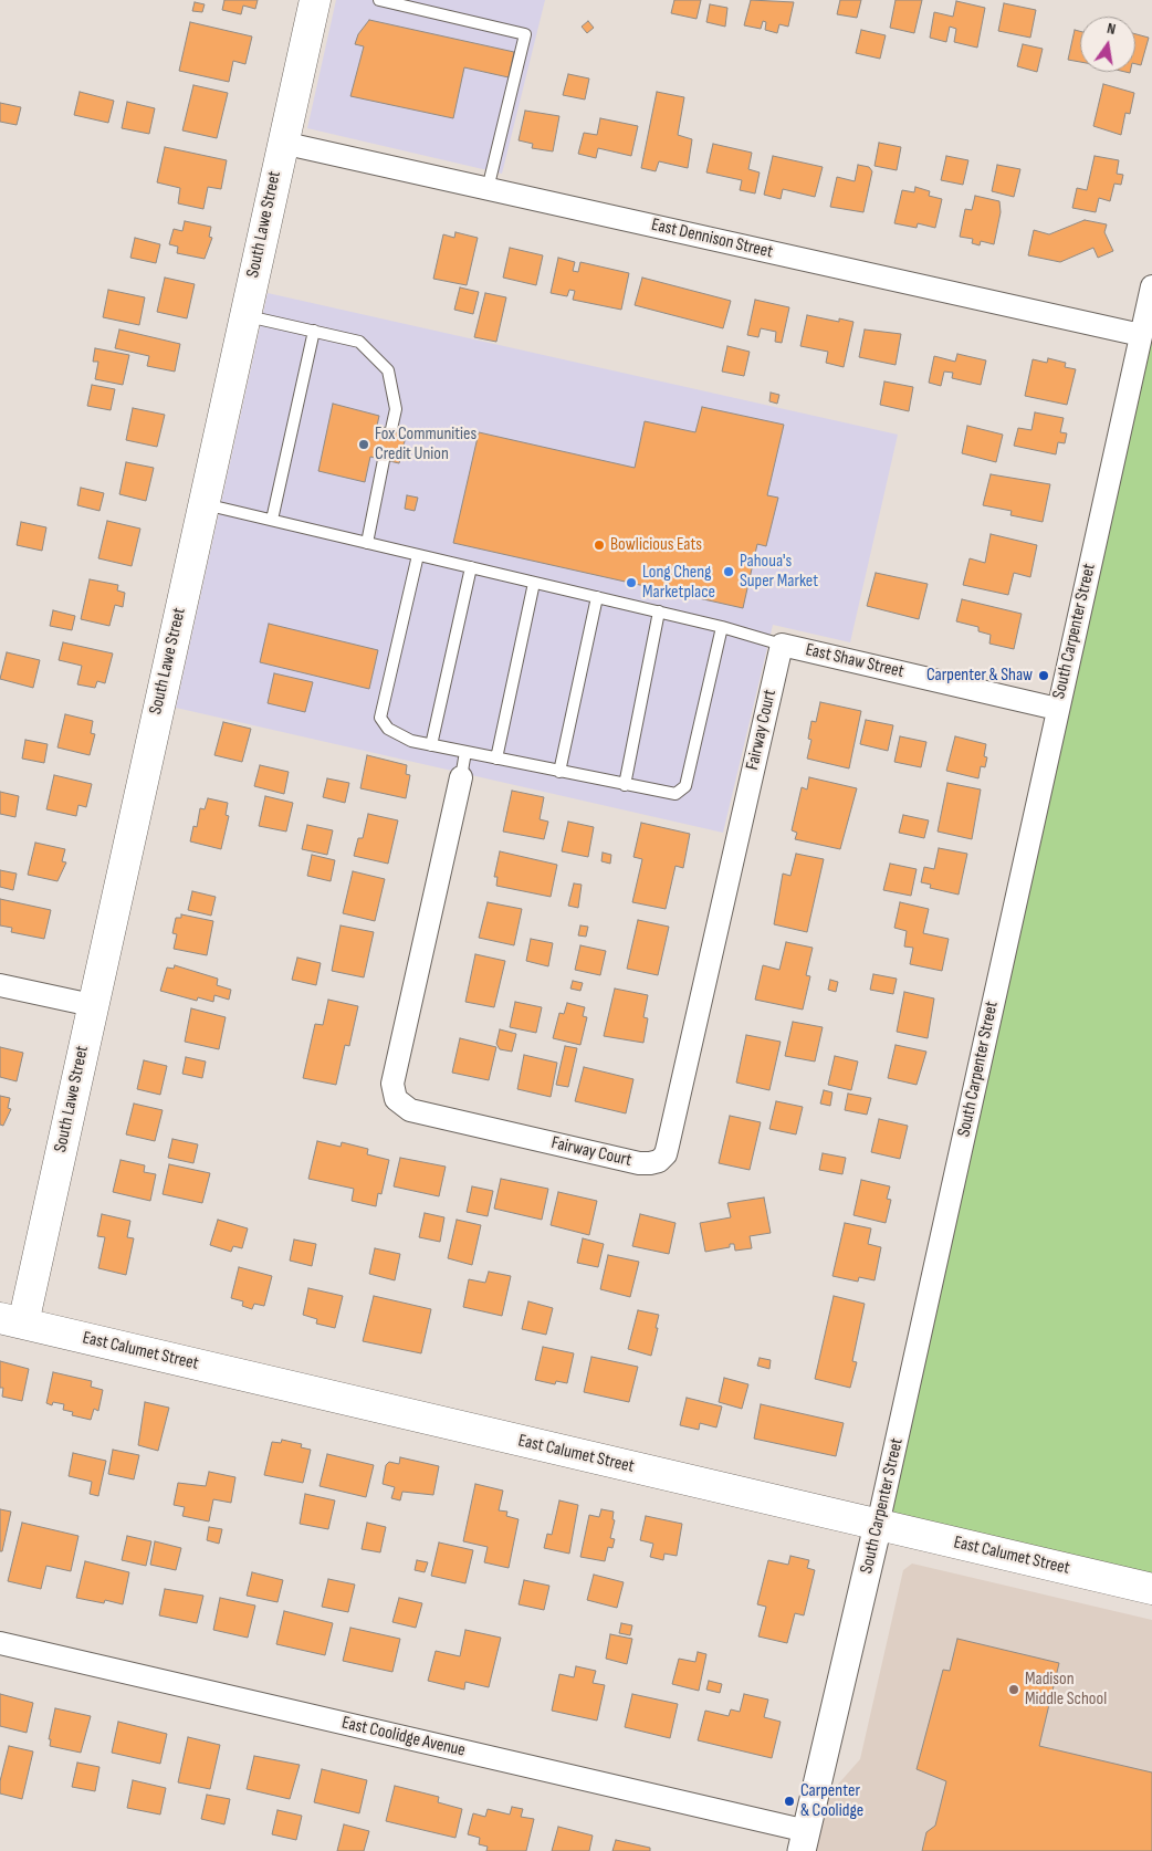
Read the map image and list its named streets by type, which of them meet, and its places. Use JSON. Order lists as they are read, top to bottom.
{
  "streets": {
    "main road": ["South Lawe Street", "East Calumet Street"],
    "street": [
      "East Dennison Street",
      "South Carpenter Street",
      "East Shaw Street",
      "Fairway Court",
      "East Coolidge Avenue"
    ]
  },
  "crossings": [
    ["South Lawe Street", "East Dennison Street"],
    ["South Lawe Street", "East Calumet Street"],
    ["East Dennison Street", "South Carpenter Street"],
    ["South Carpenter Street", "East Shaw Street"],
    ["South Carpenter Street", "East Calumet Street"],
    ["South Carpenter Street", "East Coolidge Avenue"],
    ["East Shaw Street", "Fairway Court"]
  ],
  "places": [
    "Fox Communities Credit Union",
    "Bowlicious Eats",
    "Pahoua's Super Market",
    "Long Cheng Marketplace",
    "Carpenter & Shaw",
    "Madison Middle School",
    "Carpenter & Coolidge"
  ],
  "north": "top"
}
